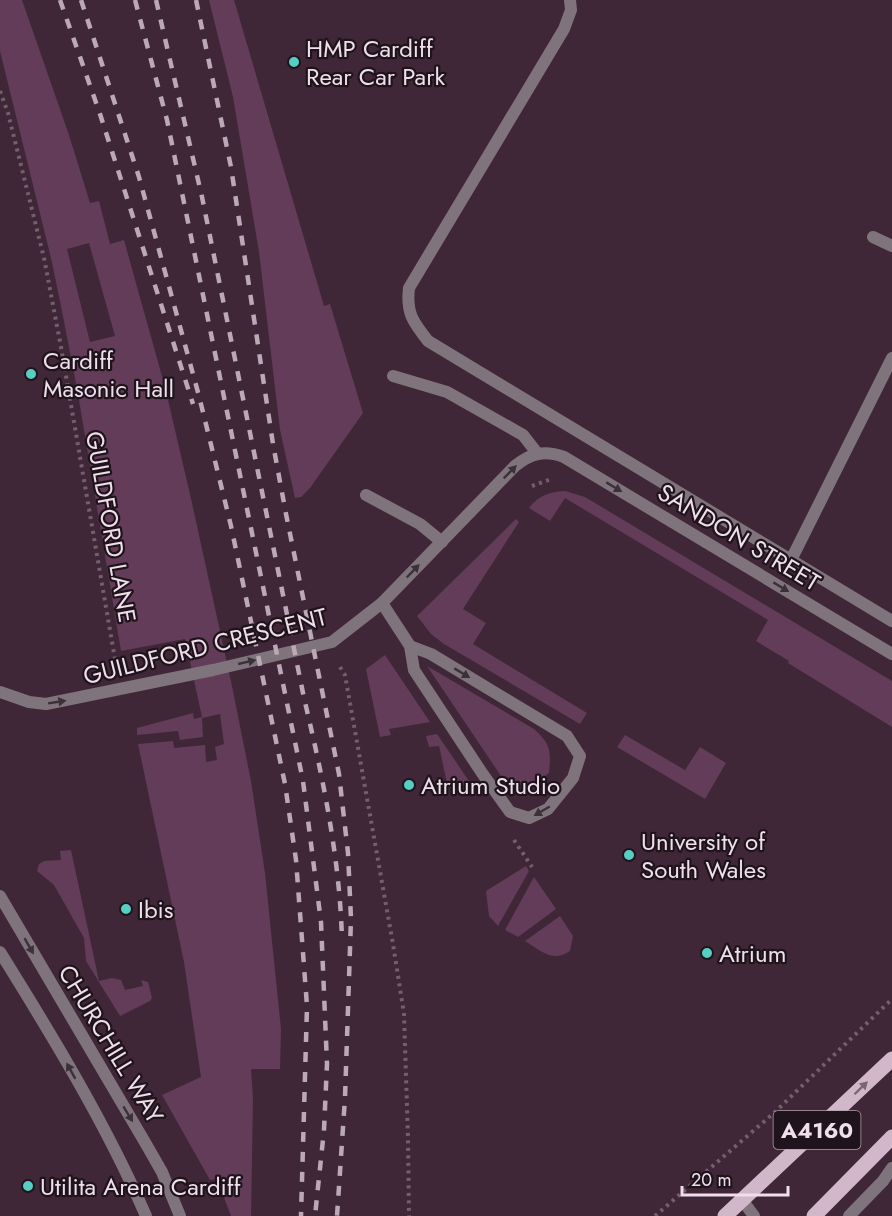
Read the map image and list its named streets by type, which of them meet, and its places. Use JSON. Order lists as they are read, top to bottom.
{
  "streets": {
    "main road": ["A4160"],
    "street": ["SANDON STREET", "GUILDFORD CRESCENT", "CHURCHILL WAY"],
    "path": ["GUILDFORD LANE"]
  },
  "crossings": [
    ["GUILDFORD LANE", "GUILDFORD CRESCENT"],
    ["SANDON STREET", "GUILDFORD CRESCENT"]
  ],
  "one_way": ["SANDON STREET", "GUILDFORD CRESCENT"],
  "places": [
    "HMP Cardiff Rear Car Park",
    "Cardiff Masonic Hall",
    "Atrium Studio",
    "University of South Wales",
    "Ibis",
    "Atrium",
    "Utilita Arena Cardiff"
  ],
  "scale_bar": "20 m"
}
